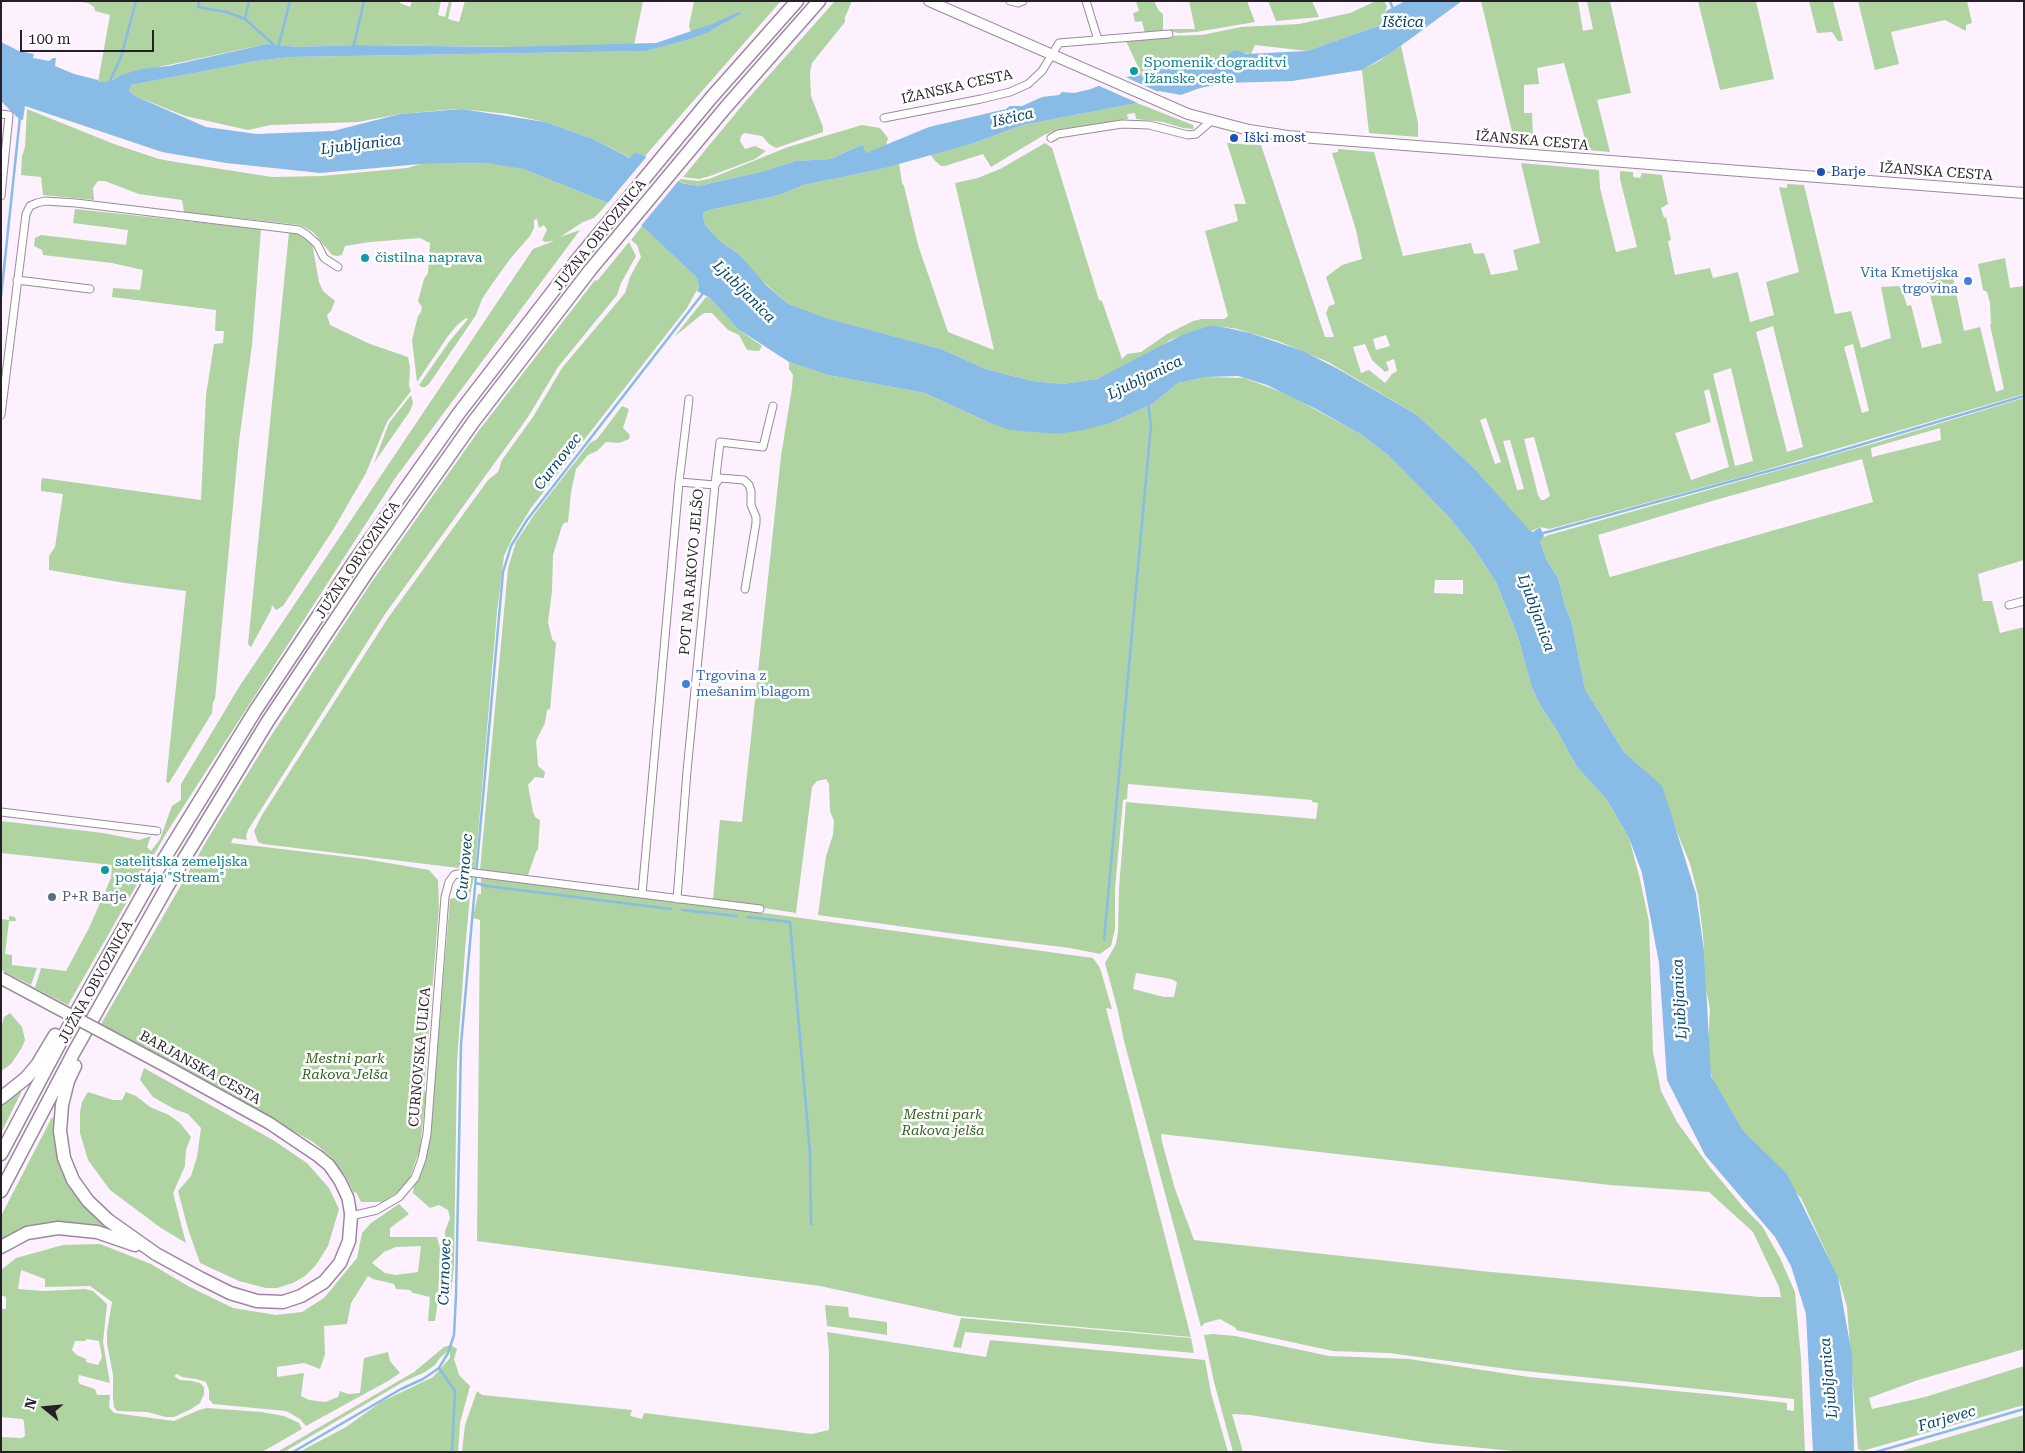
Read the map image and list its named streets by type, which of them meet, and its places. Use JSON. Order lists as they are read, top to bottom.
{
  "streets": {
    "highway": ["JUŽNA OBVOZNICA"],
    "main road": ["IŽANSKA CESTA", "BARJANSKA CESTA"],
    "street": ["POT NA RAKOVO JELŠO", "CURNOVSKA ULICA"]
  },
  "crossings": [
    ["POT NA RAKOVO JELŠO", "CURNOVSKA ULICA"],
    ["CURNOVSKA ULICA", "BARJANSKA CESTA"]
  ],
  "water": [
    "Iščica",
    "Ljubljanica",
    "Curnovec",
    "Farjevec"
  ],
  "parks": ["Mestni park Rakova Jelša", "Mestni park Rakova jelša"],
  "places": [
    "Spomenik dograditvi Ižanske ceste",
    "Iški most",
    "Barje",
    "čistilna naprava",
    "Vita Kmetijska trgovina",
    "Trgovina z mešanim blagom",
    "satelitska zemeljska postaja \"Stream\"",
    "P+R Barje"
  ],
  "scale_bar": "100 m",
  "north": "left"
}
